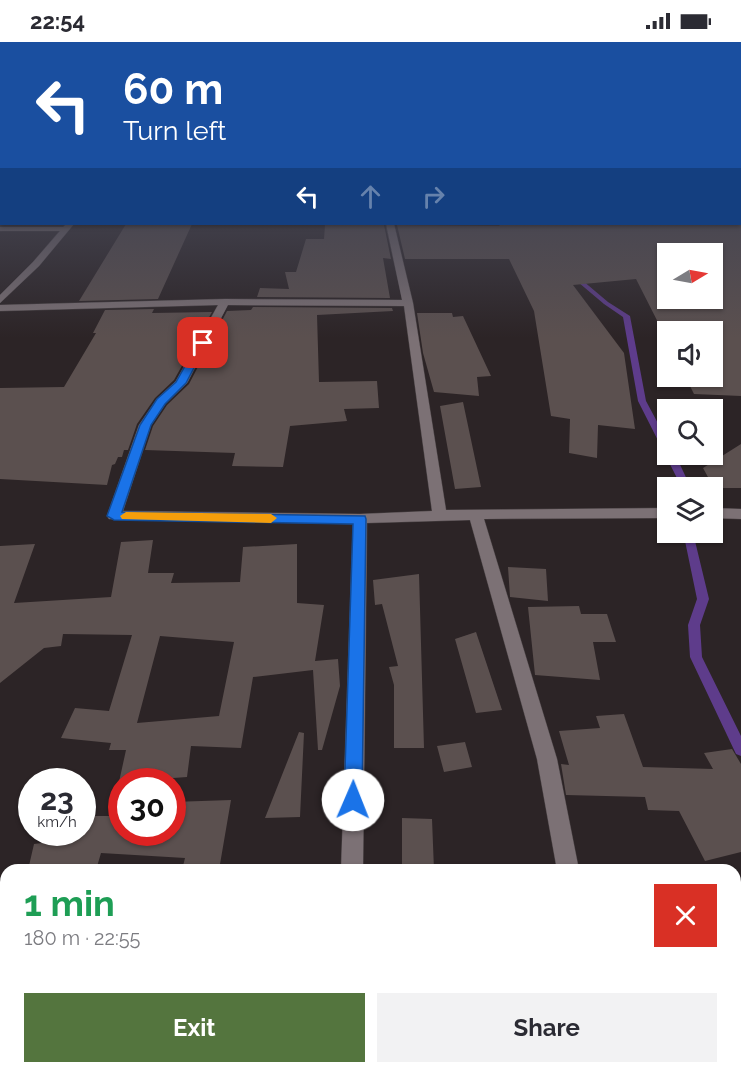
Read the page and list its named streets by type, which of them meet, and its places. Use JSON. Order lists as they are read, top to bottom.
{
  "north": "right",
  "page": {
    "status": "22:54",
    "turn": ["60 m", "Turn left"],
    "speed": "23 km/h",
    "limit": "30",
    "heading": ["1 min", "180 m · 22:55"],
    "buttons": ["Exit", "Share"]
  }
}
